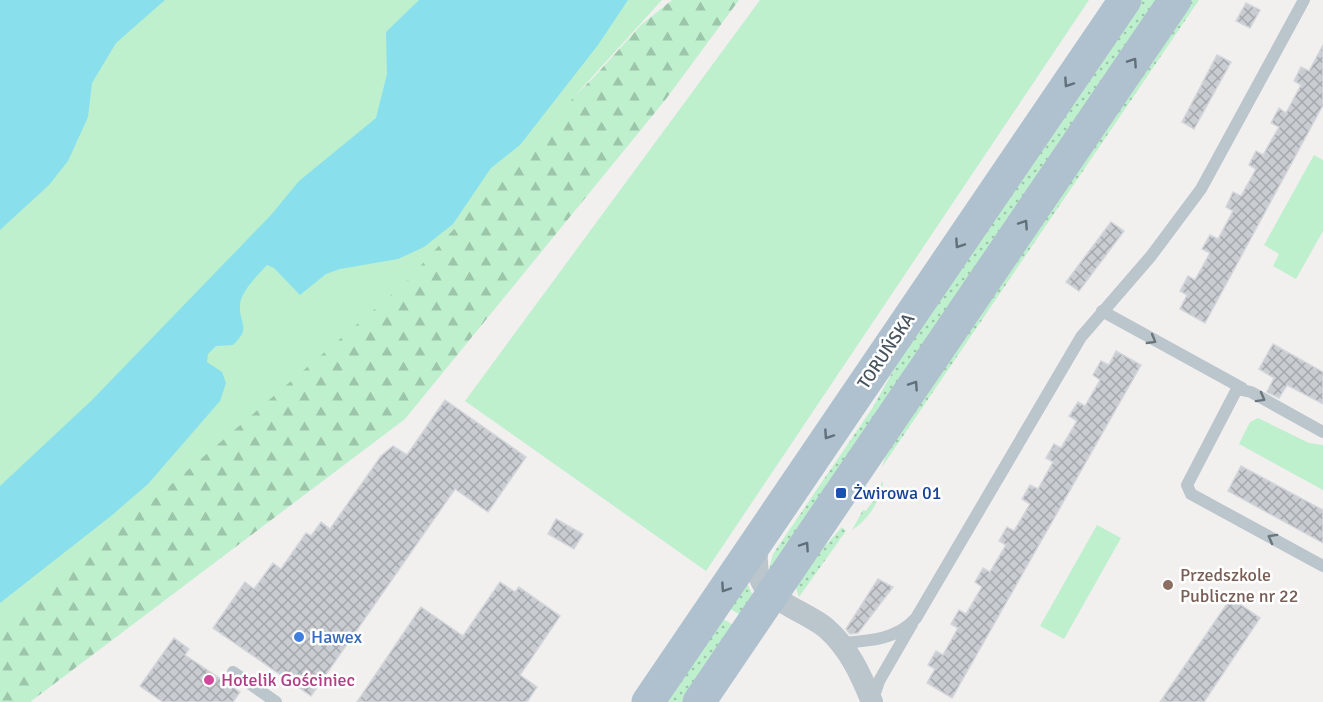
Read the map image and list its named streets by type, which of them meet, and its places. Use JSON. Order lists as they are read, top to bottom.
{
  "streets": {
    "main road": ["TORUŃSKA"]
  },
  "places": {
    "transit": ["Żwirowa 01"],
    "other": ["Przedszkole Publiczne nr 22", "Hawex", "Hotelik Gościniec"]
  }
}
